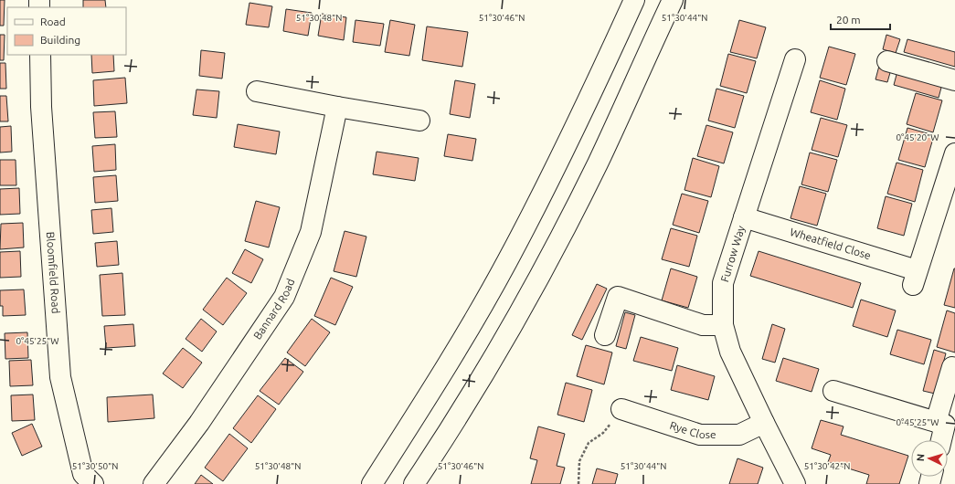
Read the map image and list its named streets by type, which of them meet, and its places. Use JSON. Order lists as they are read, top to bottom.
{
  "streets": {
    "main road": [
      "Wheatfield Close",
      "Furrow Way",
      "Bloomfield Road",
      "Bannard Road",
      "Rye Close"
    ]
  },
  "crossings": [
    ["Wheatfield Close", "Furrow Way"],
    ["Furrow Way", "Rye Close"]
  ],
  "legend": ["Road", "Building"],
  "scale_bar": "20 m",
  "north": "left",
  "coordinates": [
    "51°30'48\"N",
    "51°30'46\"N",
    "51°30'44\"N",
    "0°45'20\"W",
    "0°45'25\"W",
    "51°30'50\"N",
    "51°30'42\"N"
  ]
}
